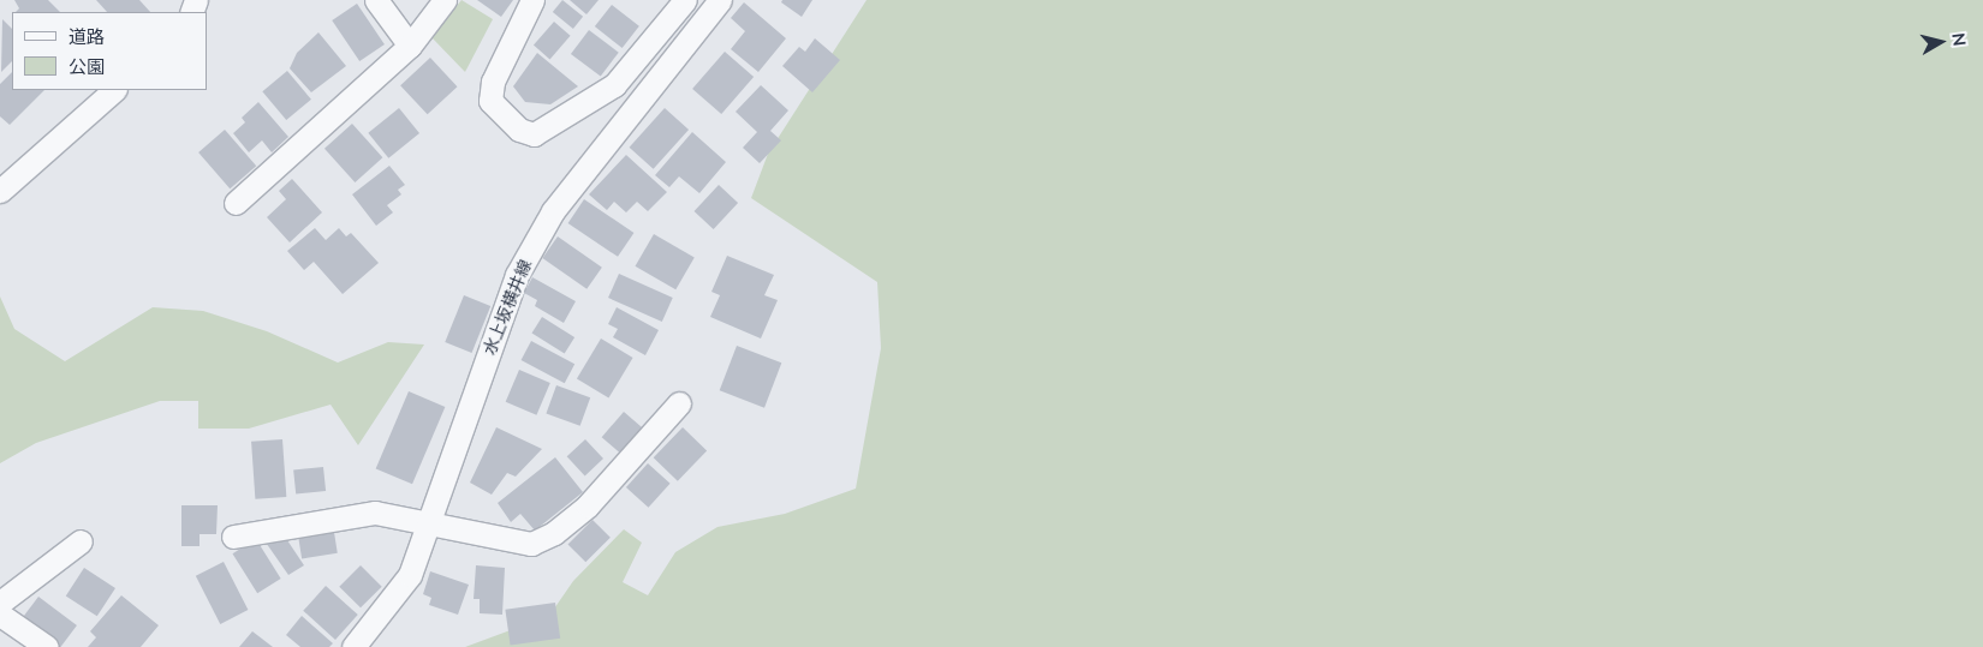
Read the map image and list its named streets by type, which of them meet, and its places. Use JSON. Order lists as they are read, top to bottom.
{
  "streets": {
    "street": ["水上坂横井線"]
  },
  "legend": ["道路", "公園"],
  "north": "right"
}
